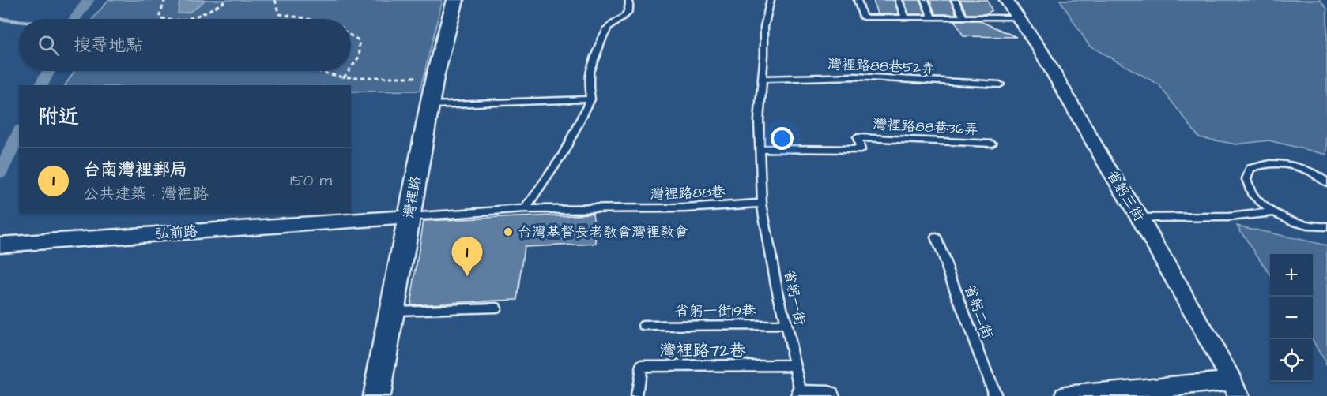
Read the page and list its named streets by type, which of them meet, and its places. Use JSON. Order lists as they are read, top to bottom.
{
  "streets": {
    "street": ["省躬三街", "灣裡路", "弘前路"],
    "lane": [
      "灣裡路88巷52弄",
      "灣裡路88巷36弄",
      "灣裡路88巷",
      "省躬一街",
      "省躬一街19巷",
      "省躬二街",
      "灣裡路72巷"
    ]
  },
  "crossings": [
    ["灣裡路88巷", "灣裡路"],
    ["灣裡路88巷", "弘前路"],
    ["灣裡路88巷", "省躬一街"],
    ["灣裡路", "弘前路"],
    ["省躬一街", "省躬一街19巷"],
    ["省躬一街", "灣裡路72巷"]
  ],
  "places": ["台灣基督長老教會灣裡教會"],
  "page": {
    "search": "搜尋地點",
    "heading": "附近",
    "list": [
      {
        "mark": "1",
        "name": "台南灣裡郵局",
        "note": "公共建築 · 灣裡路",
        "value": "150 m"
      }
    ],
    "pins": "1",
    "map_buttons": ["+", "−"]
  }
}
